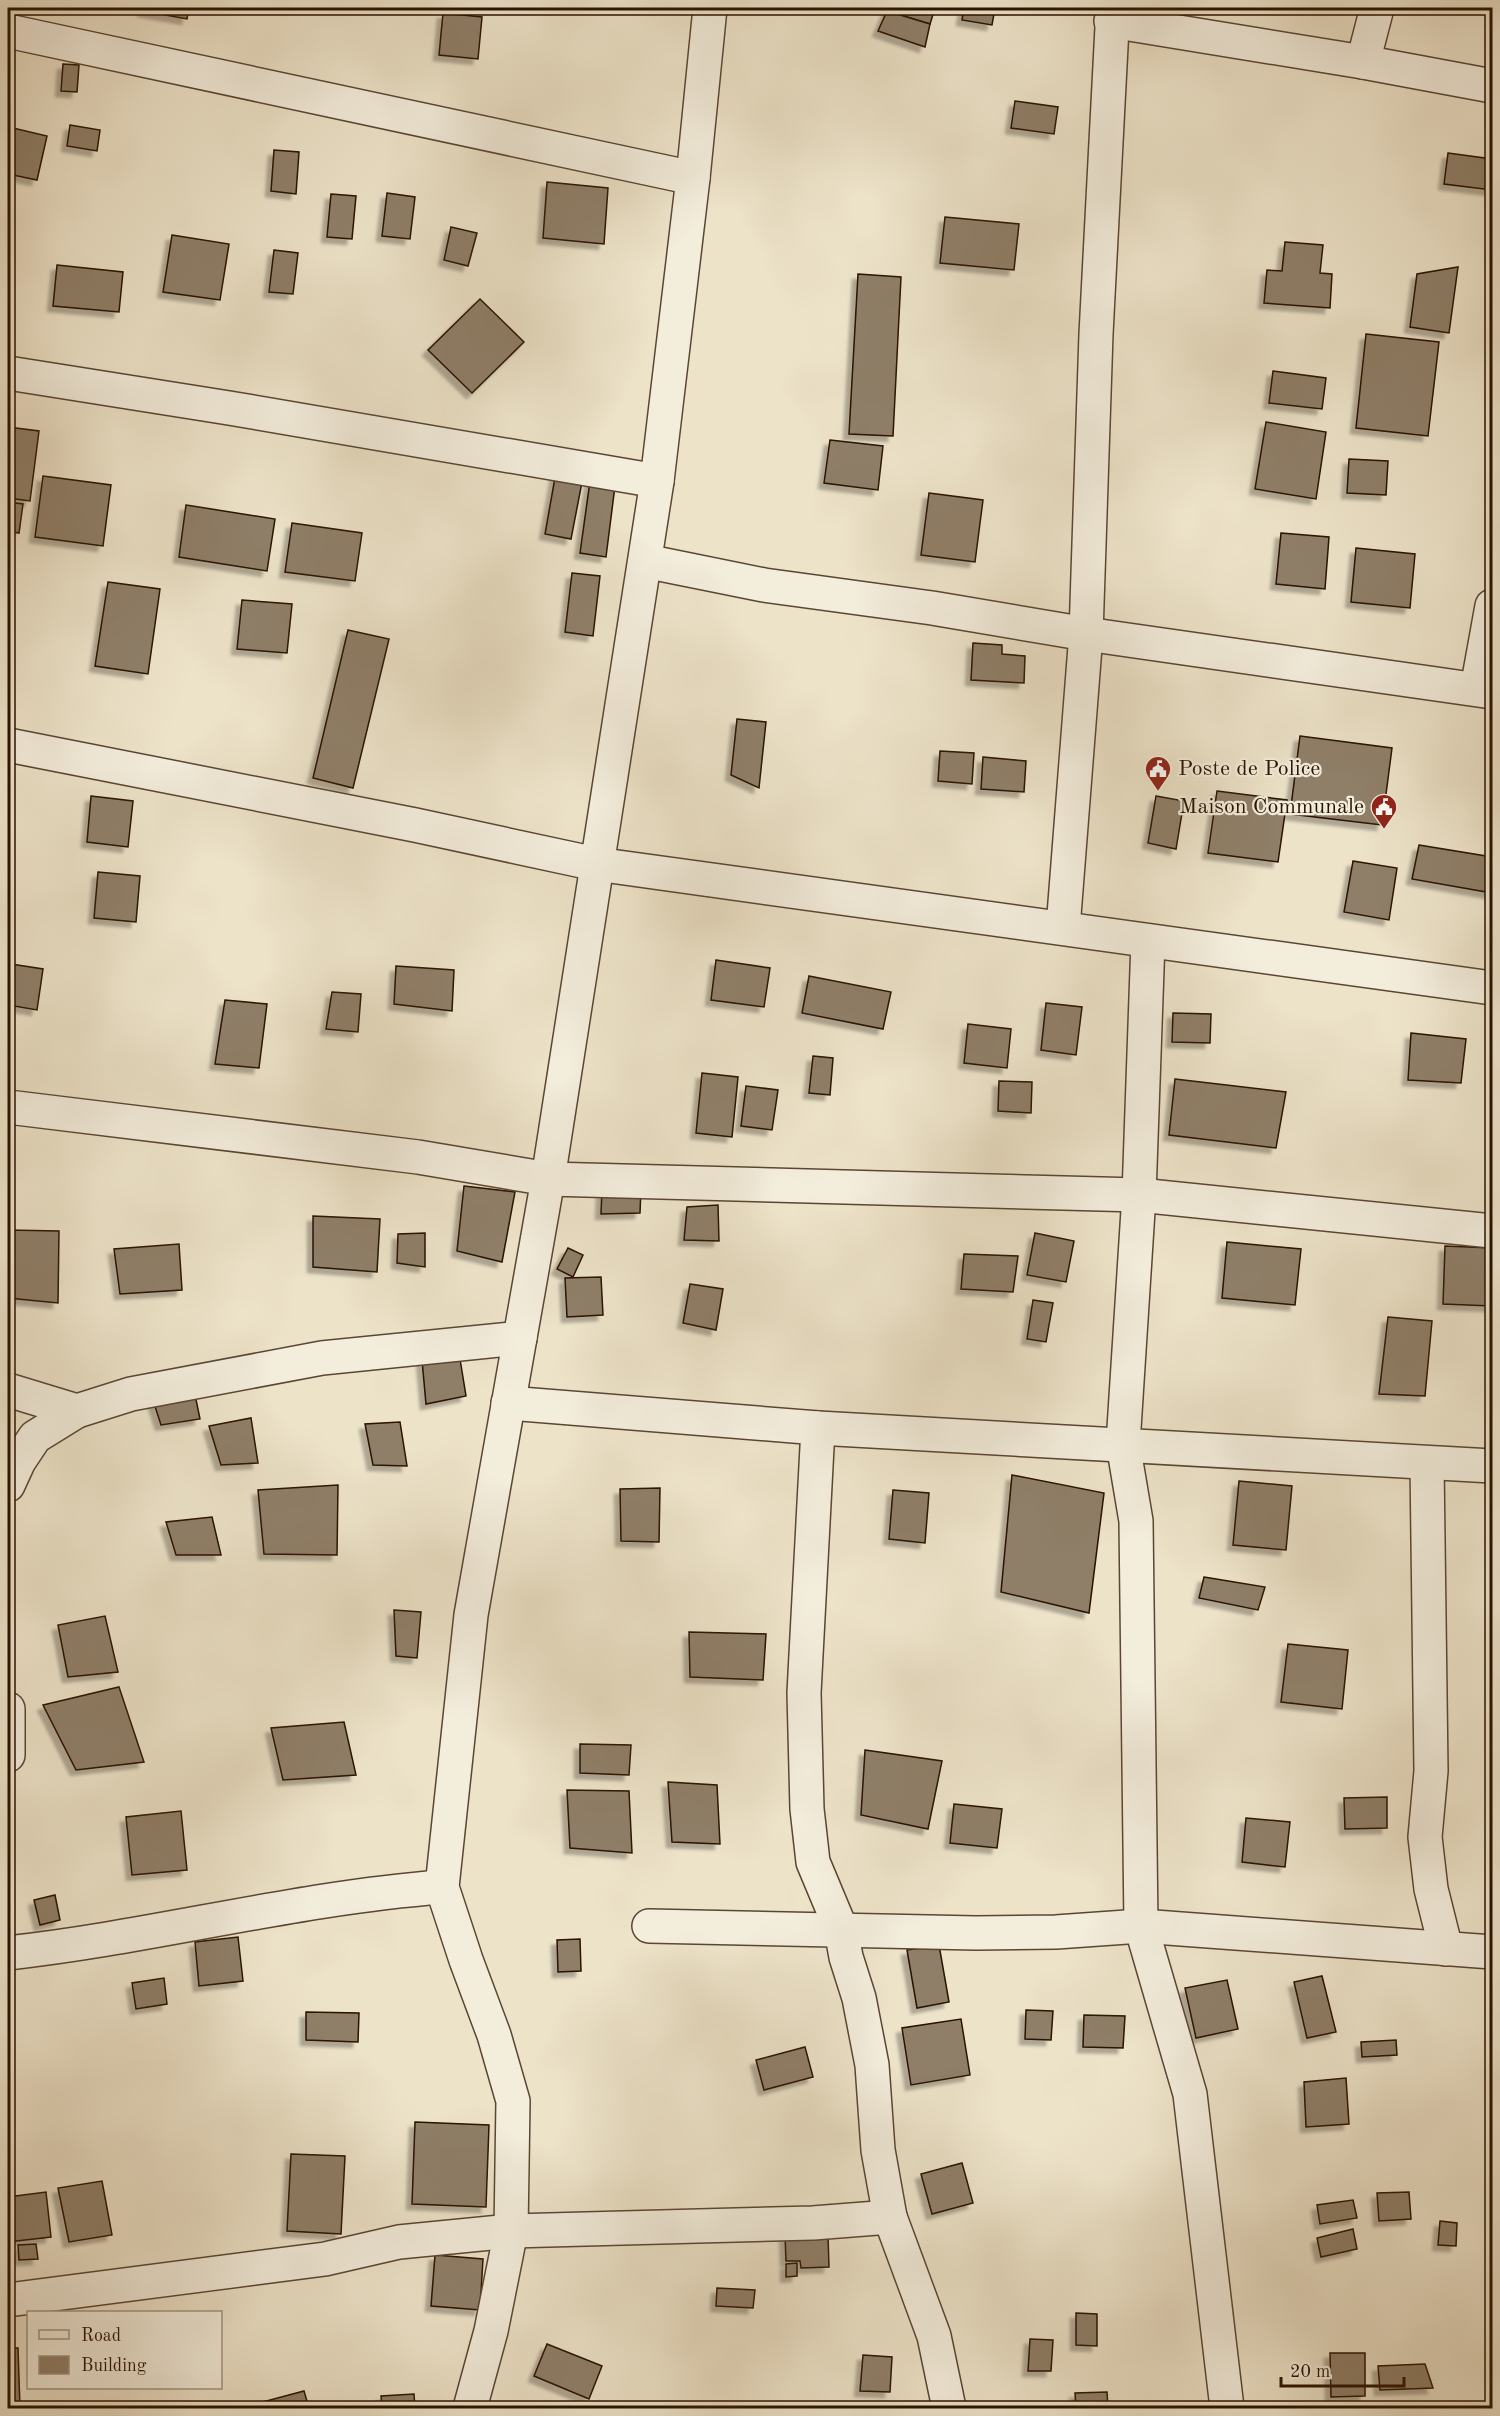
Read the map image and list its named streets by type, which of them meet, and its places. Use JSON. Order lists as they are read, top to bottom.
{
  "places": {
    "public building": ["Poste de Police", "Maison Communale"]
  },
  "legend": ["Road", "Building"],
  "scale_bar": "20 m"
}
